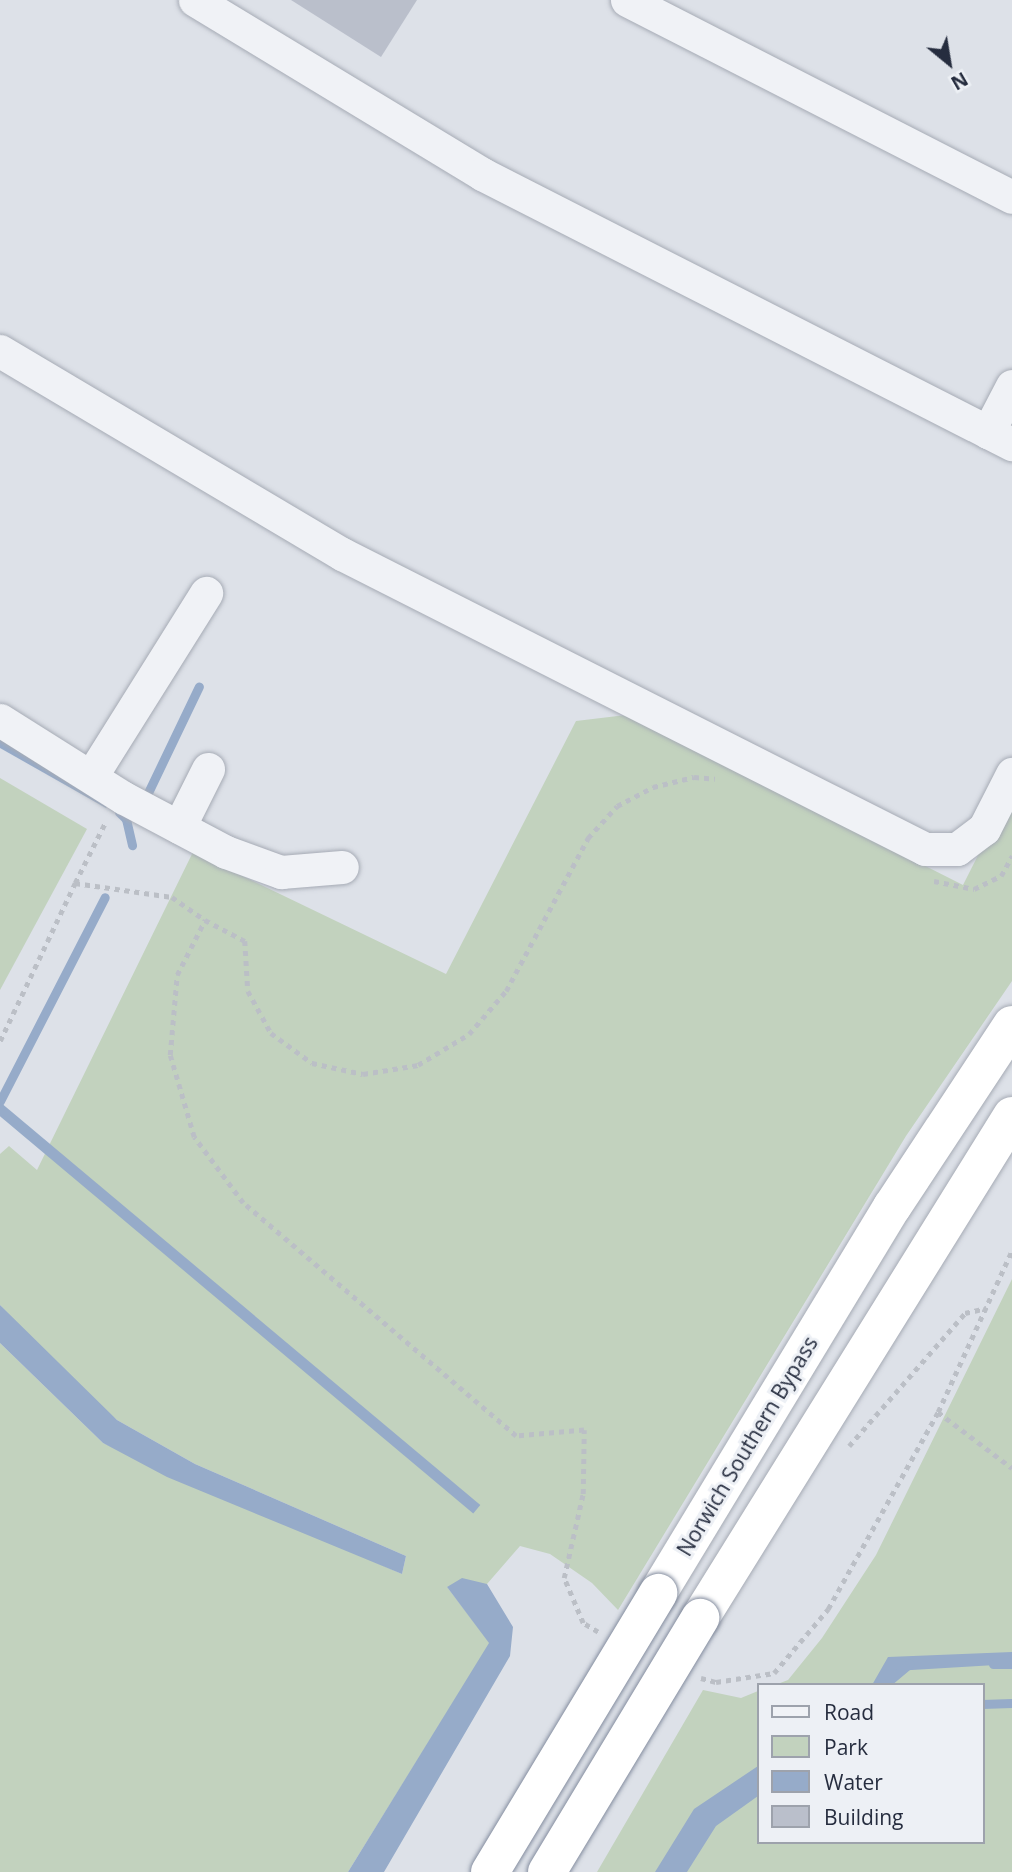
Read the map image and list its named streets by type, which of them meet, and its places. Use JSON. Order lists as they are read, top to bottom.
{
  "streets": {
    "highway": ["Norwich Southern Bypass"]
  },
  "legend": [
    "Road",
    "Park",
    "Water",
    "Building"
  ],
  "north": "bottom right"
}
